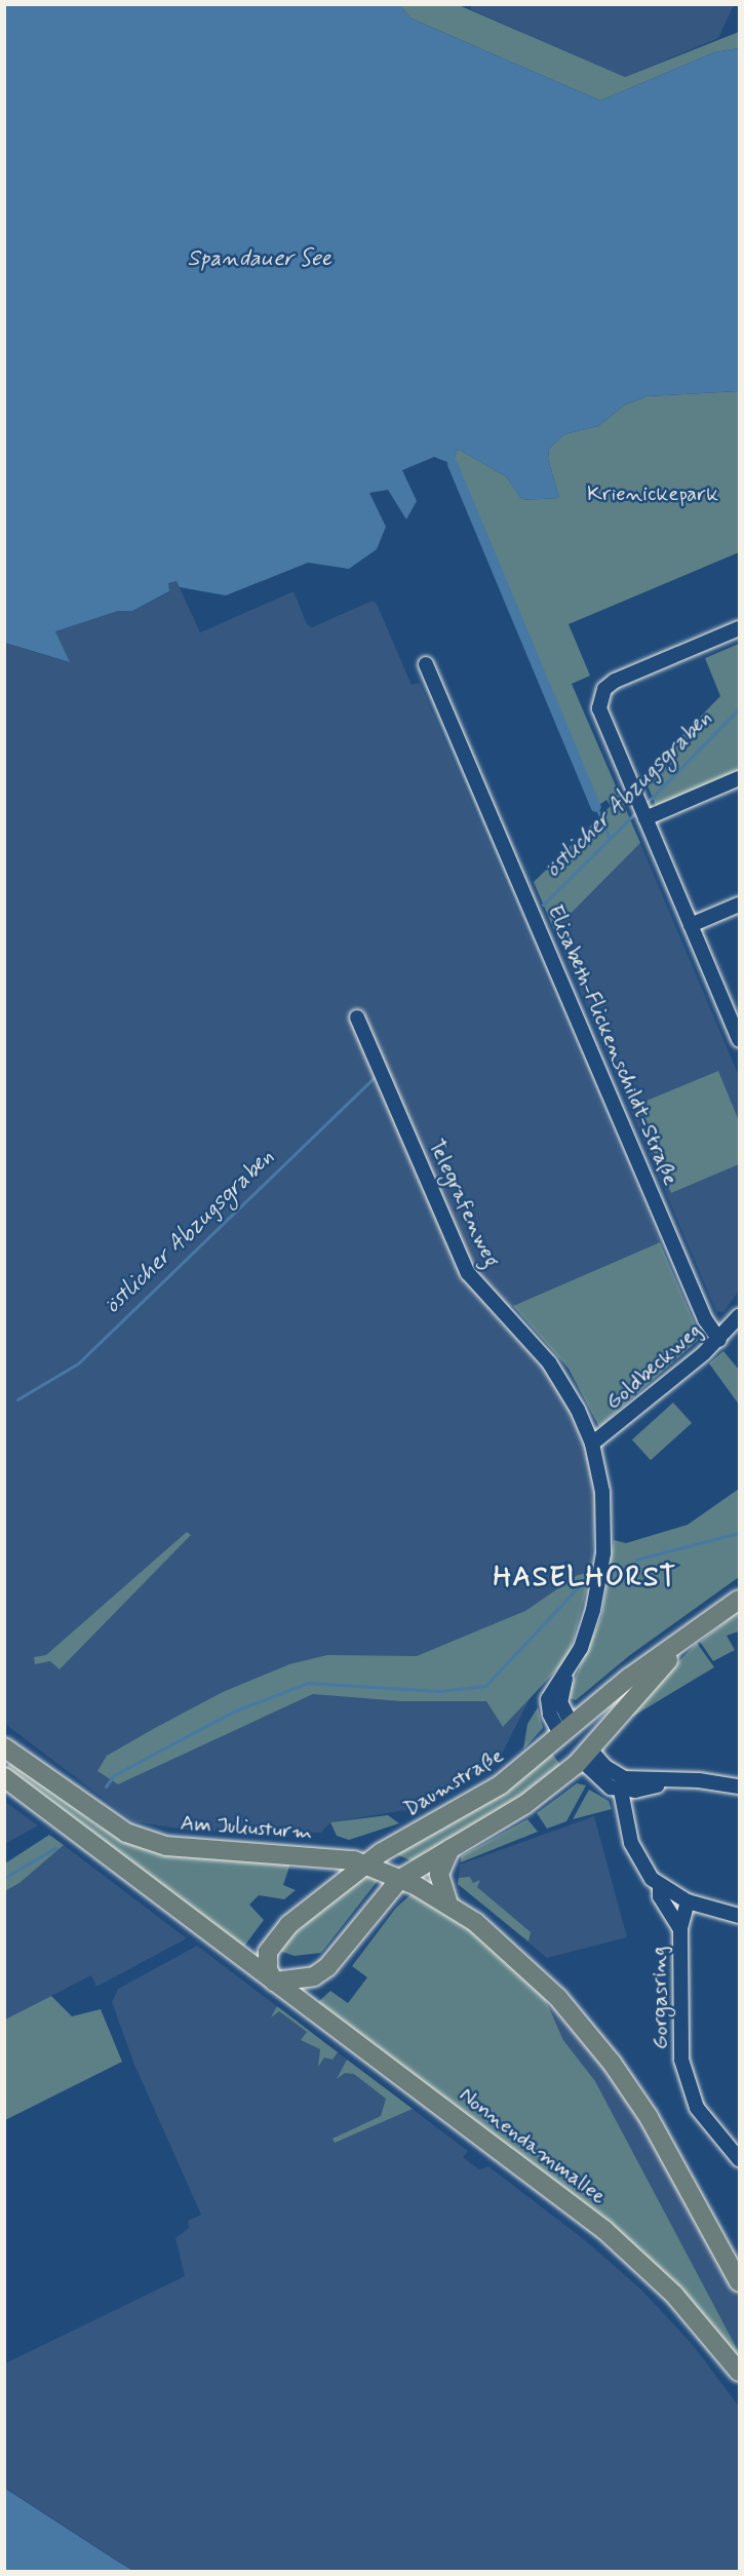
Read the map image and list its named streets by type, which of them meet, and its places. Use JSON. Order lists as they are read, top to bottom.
{
  "streets": {
    "main road": ["Daumstraße", "Am Juliusturm", "Nonnendammallee"],
    "street": [
      "Elisabeth-Flickenschildt-Straße",
      "Telegrafenweg",
      "Goldbeckweg",
      "Gorgasring"
    ]
  },
  "crossings": [
    ["Elisabeth-Flickenschildt-Straße", "Goldbeckweg"],
    ["Telegrafenweg", "Goldbeckweg"],
    ["Telegrafenweg", "Daumstraße"],
    ["Daumstraße", "Am Juliusturm"],
    ["Daumstraße", "Nonnendammallee"]
  ],
  "districts": ["HASELHORST"],
  "water": ["Spandauer See", "östlicher Abzugsgraben"],
  "parks": ["Krienickepark"]
}
